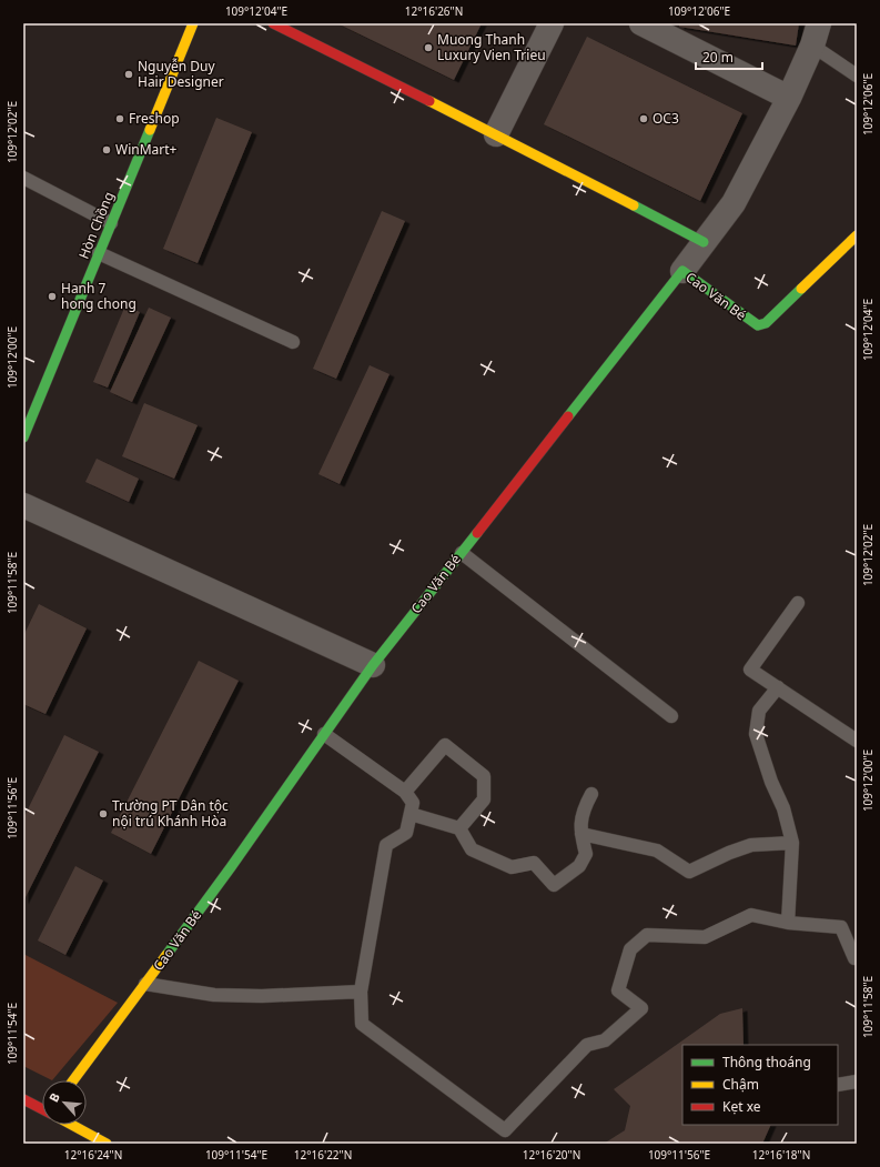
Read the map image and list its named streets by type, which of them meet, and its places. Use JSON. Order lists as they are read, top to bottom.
{
  "streets": {
    "street": ["Hòn Chồng", "Cao Văn Bé"]
  },
  "places": [
    "Muong Thanh Luxury Vien Trieu",
    "Nguyễn Duy Hair Designer",
    "Freshop",
    "OC3",
    "WinMart+",
    "Hanh 7 hong chong",
    "Trường PT Dân tộc nội trú Khánh Hòa"
  ],
  "legend": ["Thông thoáng", "Chậm", "Kẹt xe"],
  "scale_bar": "20 m",
  "north": "top left",
  "coordinates": [
    "109°12'04\"E",
    "12°16'26\"N",
    "109°12'06\"E",
    "109°12'02\"E",
    "109°12'00\"E",
    "109°11'58\"E",
    "109°11'56\"E",
    "109°11'54\"E",
    "12°16'24\"N",
    "12°16'22\"N",
    "12°16'20\"N",
    "12°16'18\"N"
  ]
}
